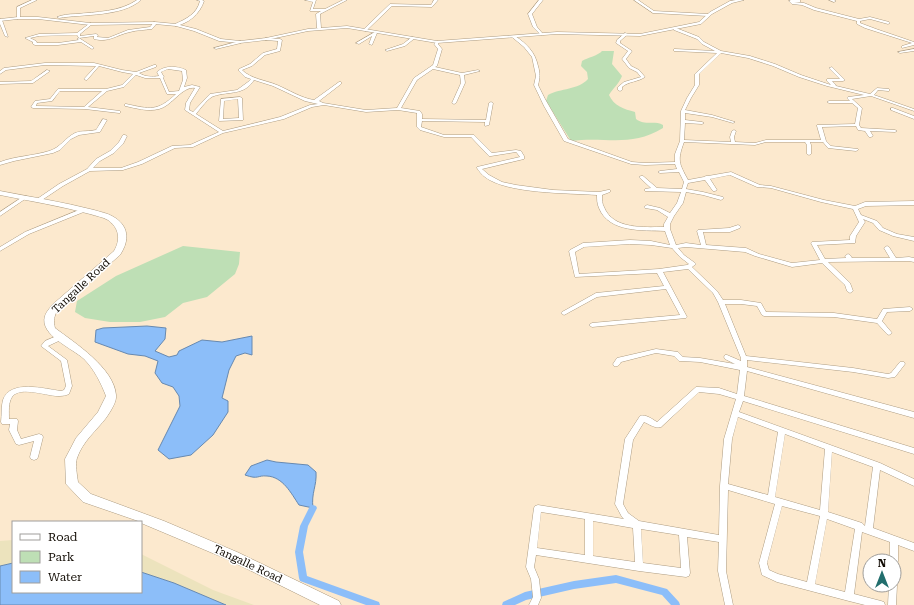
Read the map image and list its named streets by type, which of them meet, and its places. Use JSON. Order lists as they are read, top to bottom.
{
  "streets": {
    "highway": ["Tangalle Road"]
  },
  "legend": ["Road", "Park", "Water"],
  "north": "top"
}
